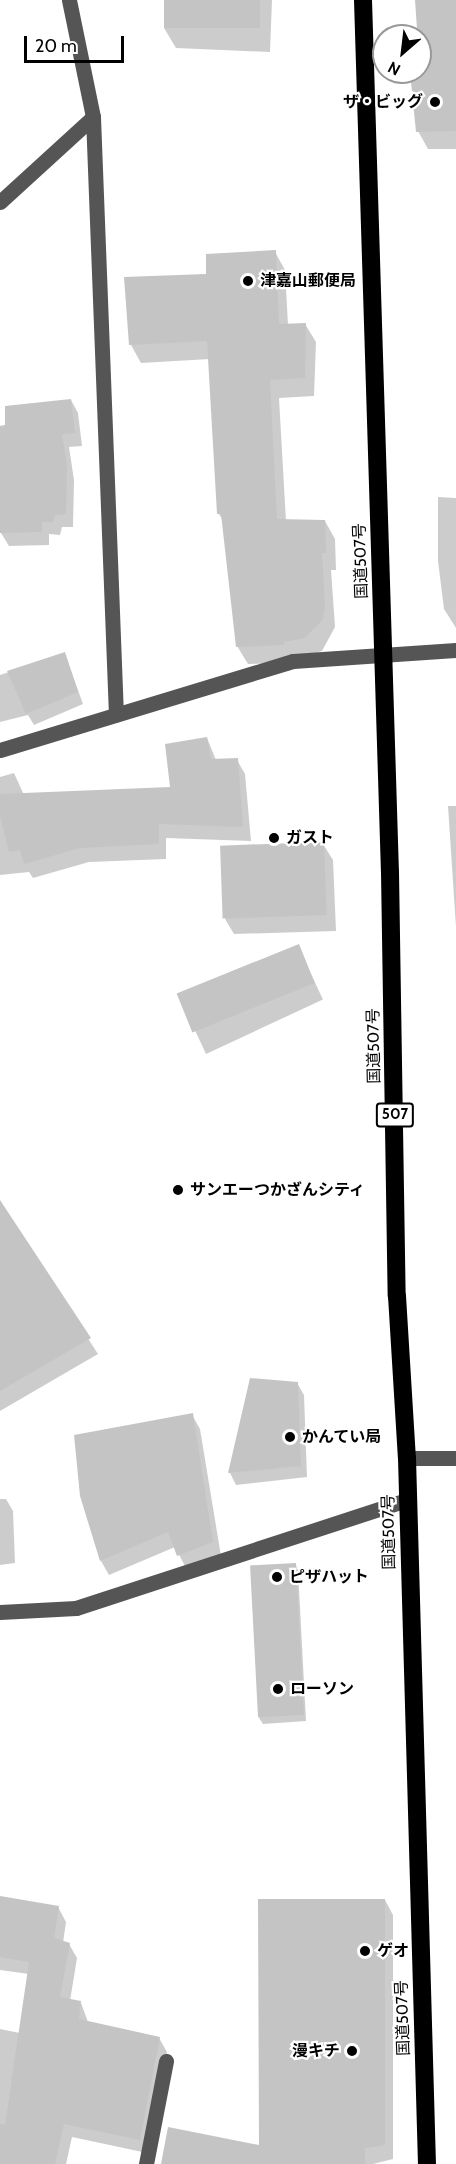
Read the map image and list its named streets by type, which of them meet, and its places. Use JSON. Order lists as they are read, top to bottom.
{
  "streets": {
    "highway": ["国道507号", "507"]
  },
  "places": [
    "ザ・ビッグ",
    "津嘉山郵便局",
    "ガスト",
    "サンエーつかざんシティ",
    "かんてい局",
    "ピザハット",
    "ローソン",
    "ゲオ",
    "漫キチ"
  ],
  "scale_bar": "20 m",
  "north": "bottom left"
}
